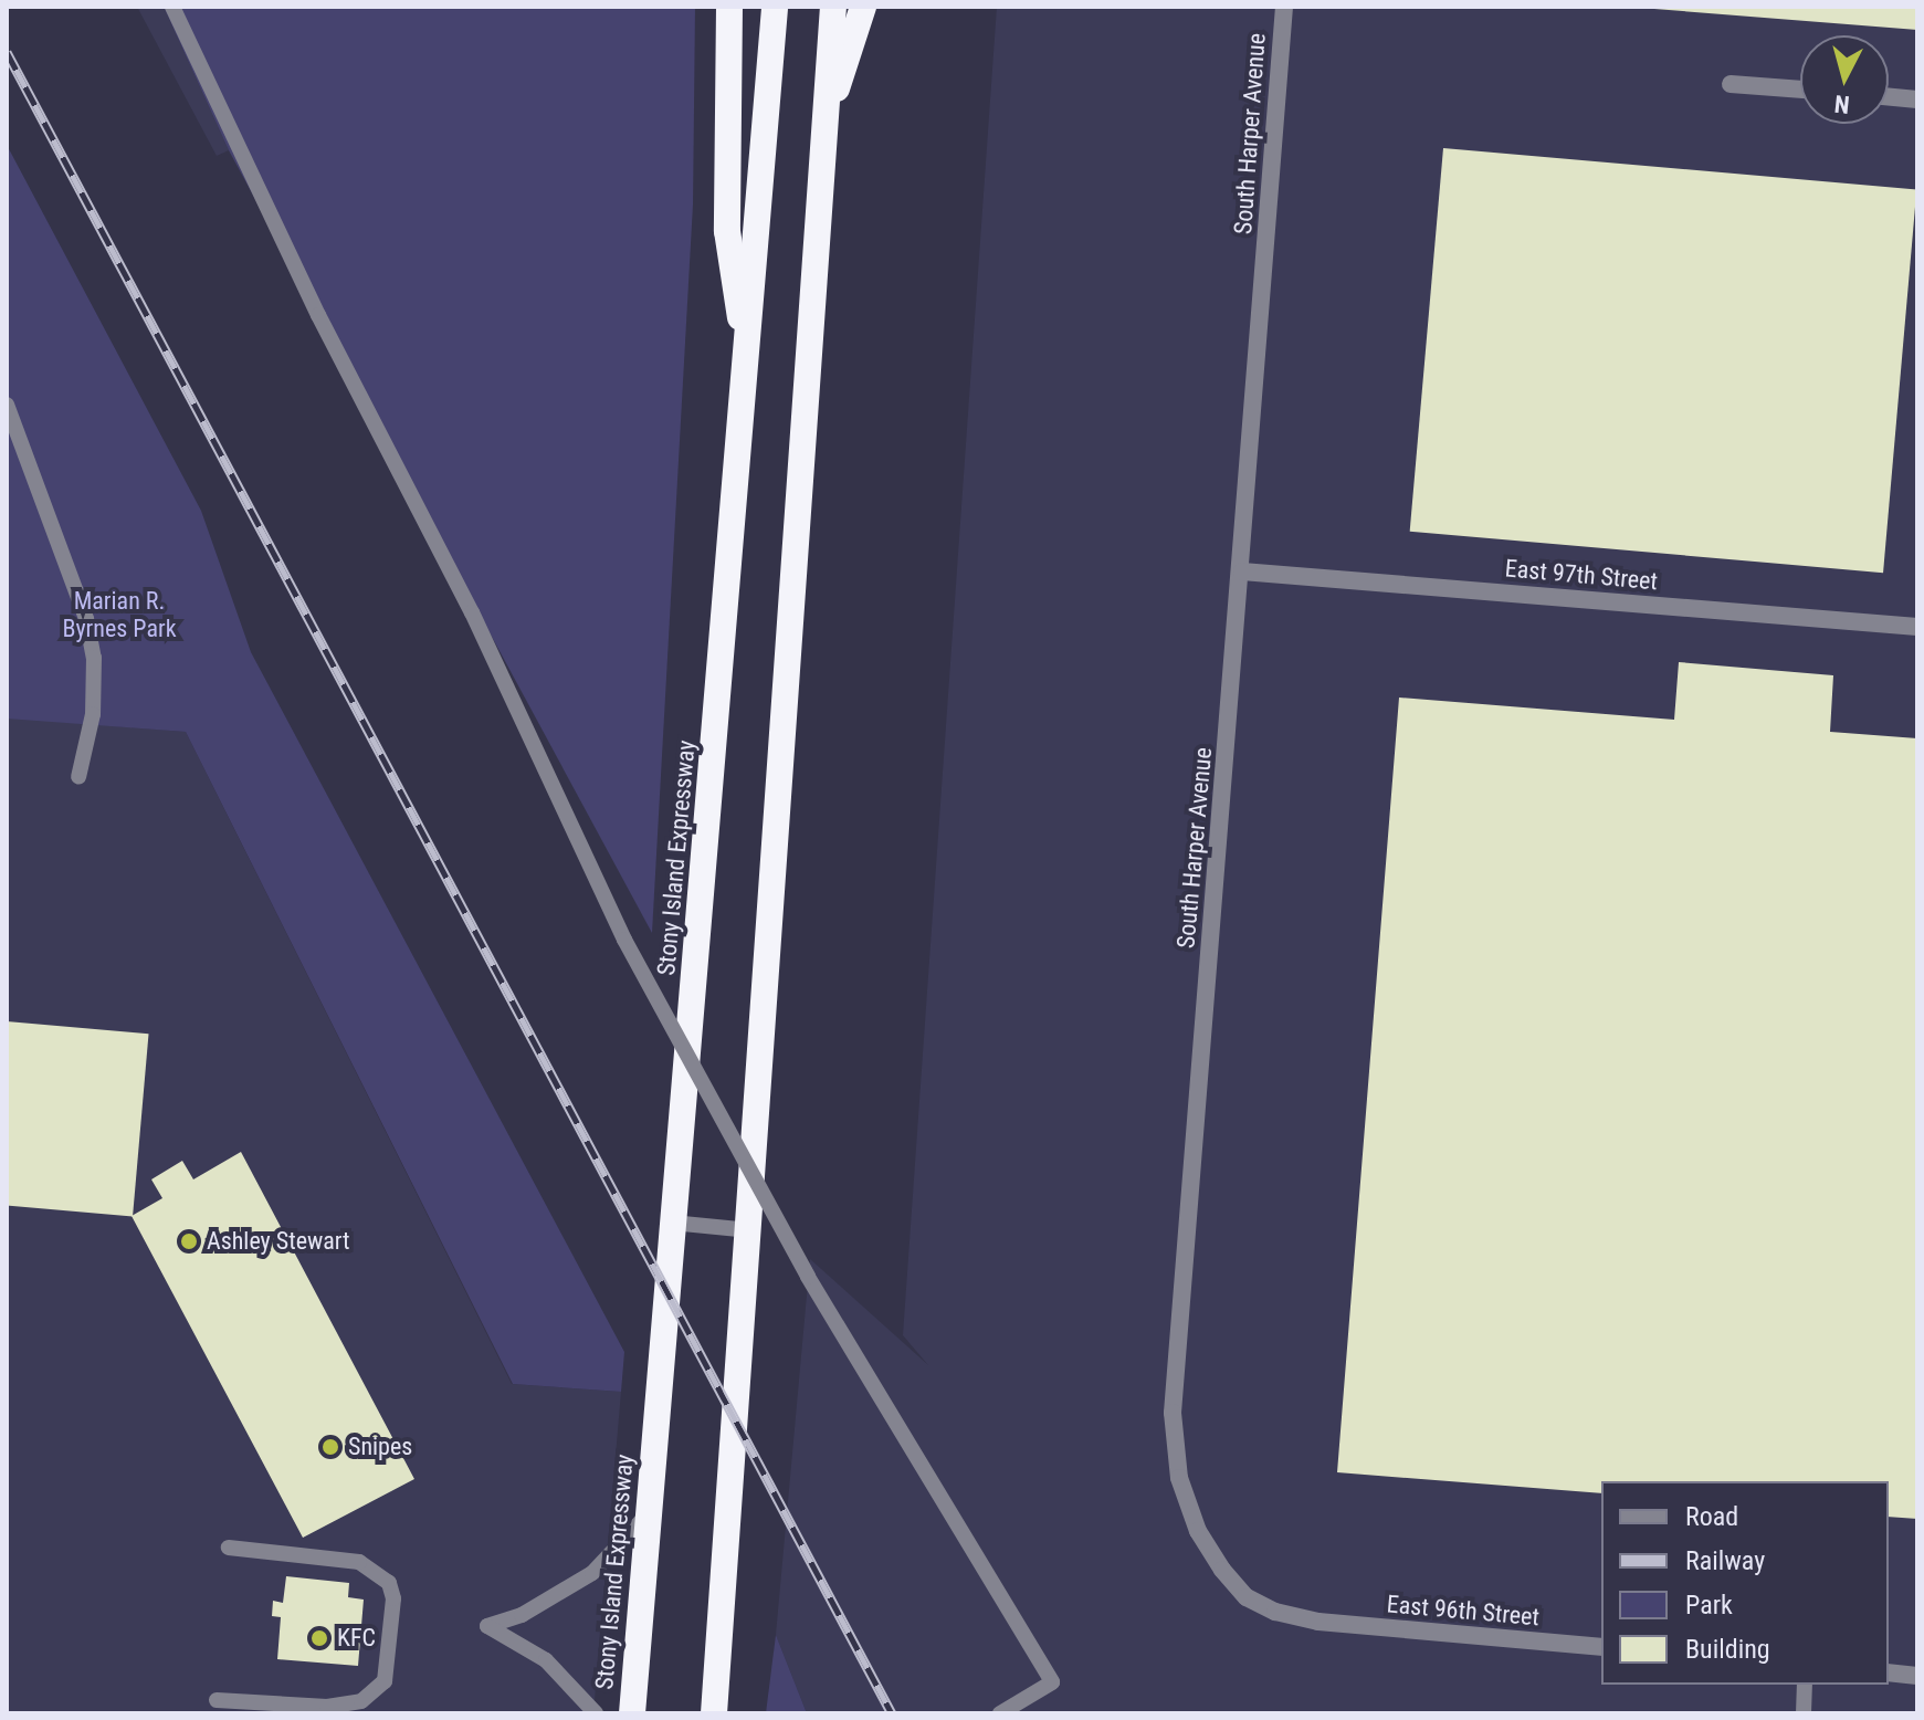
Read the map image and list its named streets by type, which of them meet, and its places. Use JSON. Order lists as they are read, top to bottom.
{
  "streets": {
    "highway": ["Stony Island Expressway"],
    "street": ["South Harper Avenue", "East 97th Street", "East 96th Street"]
  },
  "crossings": [
    ["South Harper Avenue", "East 97th Street"],
    ["South Harper Avenue", "East 96th Street"]
  ],
  "parks": ["Marian R. Byrnes Park"],
  "places": ["Ashley Stewart", "Snipes", "KFC"],
  "legend": [
    "Road",
    "Railway",
    "Park",
    "Building"
  ],
  "north": "bottom"
}
